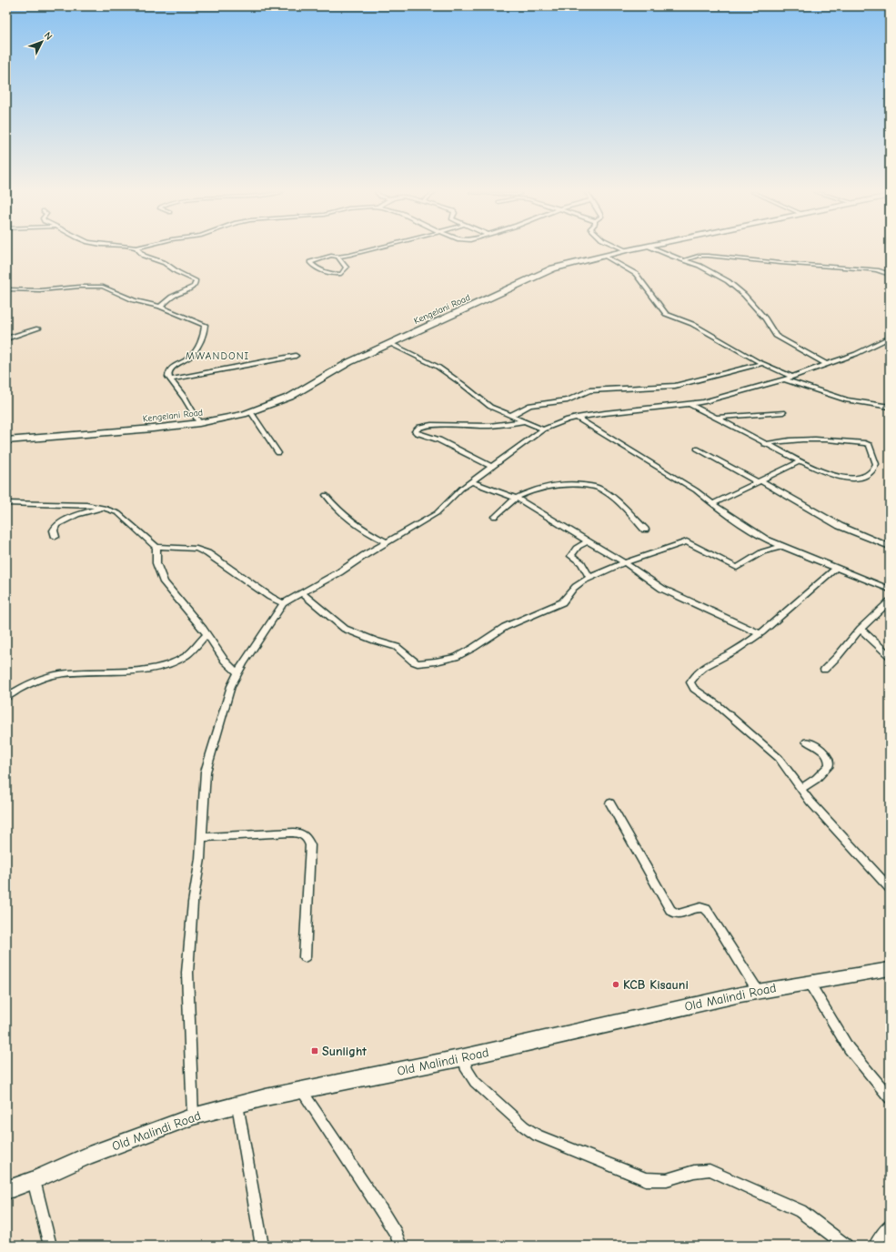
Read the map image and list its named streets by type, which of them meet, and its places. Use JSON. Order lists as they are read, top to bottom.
{
  "streets": {
    "main road": ["Kengelani Road", "Old Malindi Road"]
  },
  "districts": ["MWANDONI"],
  "places": {
    "other": ["KCB Kisauni"],
    "transit": ["Sunlight"]
  },
  "north": "top right"
}
